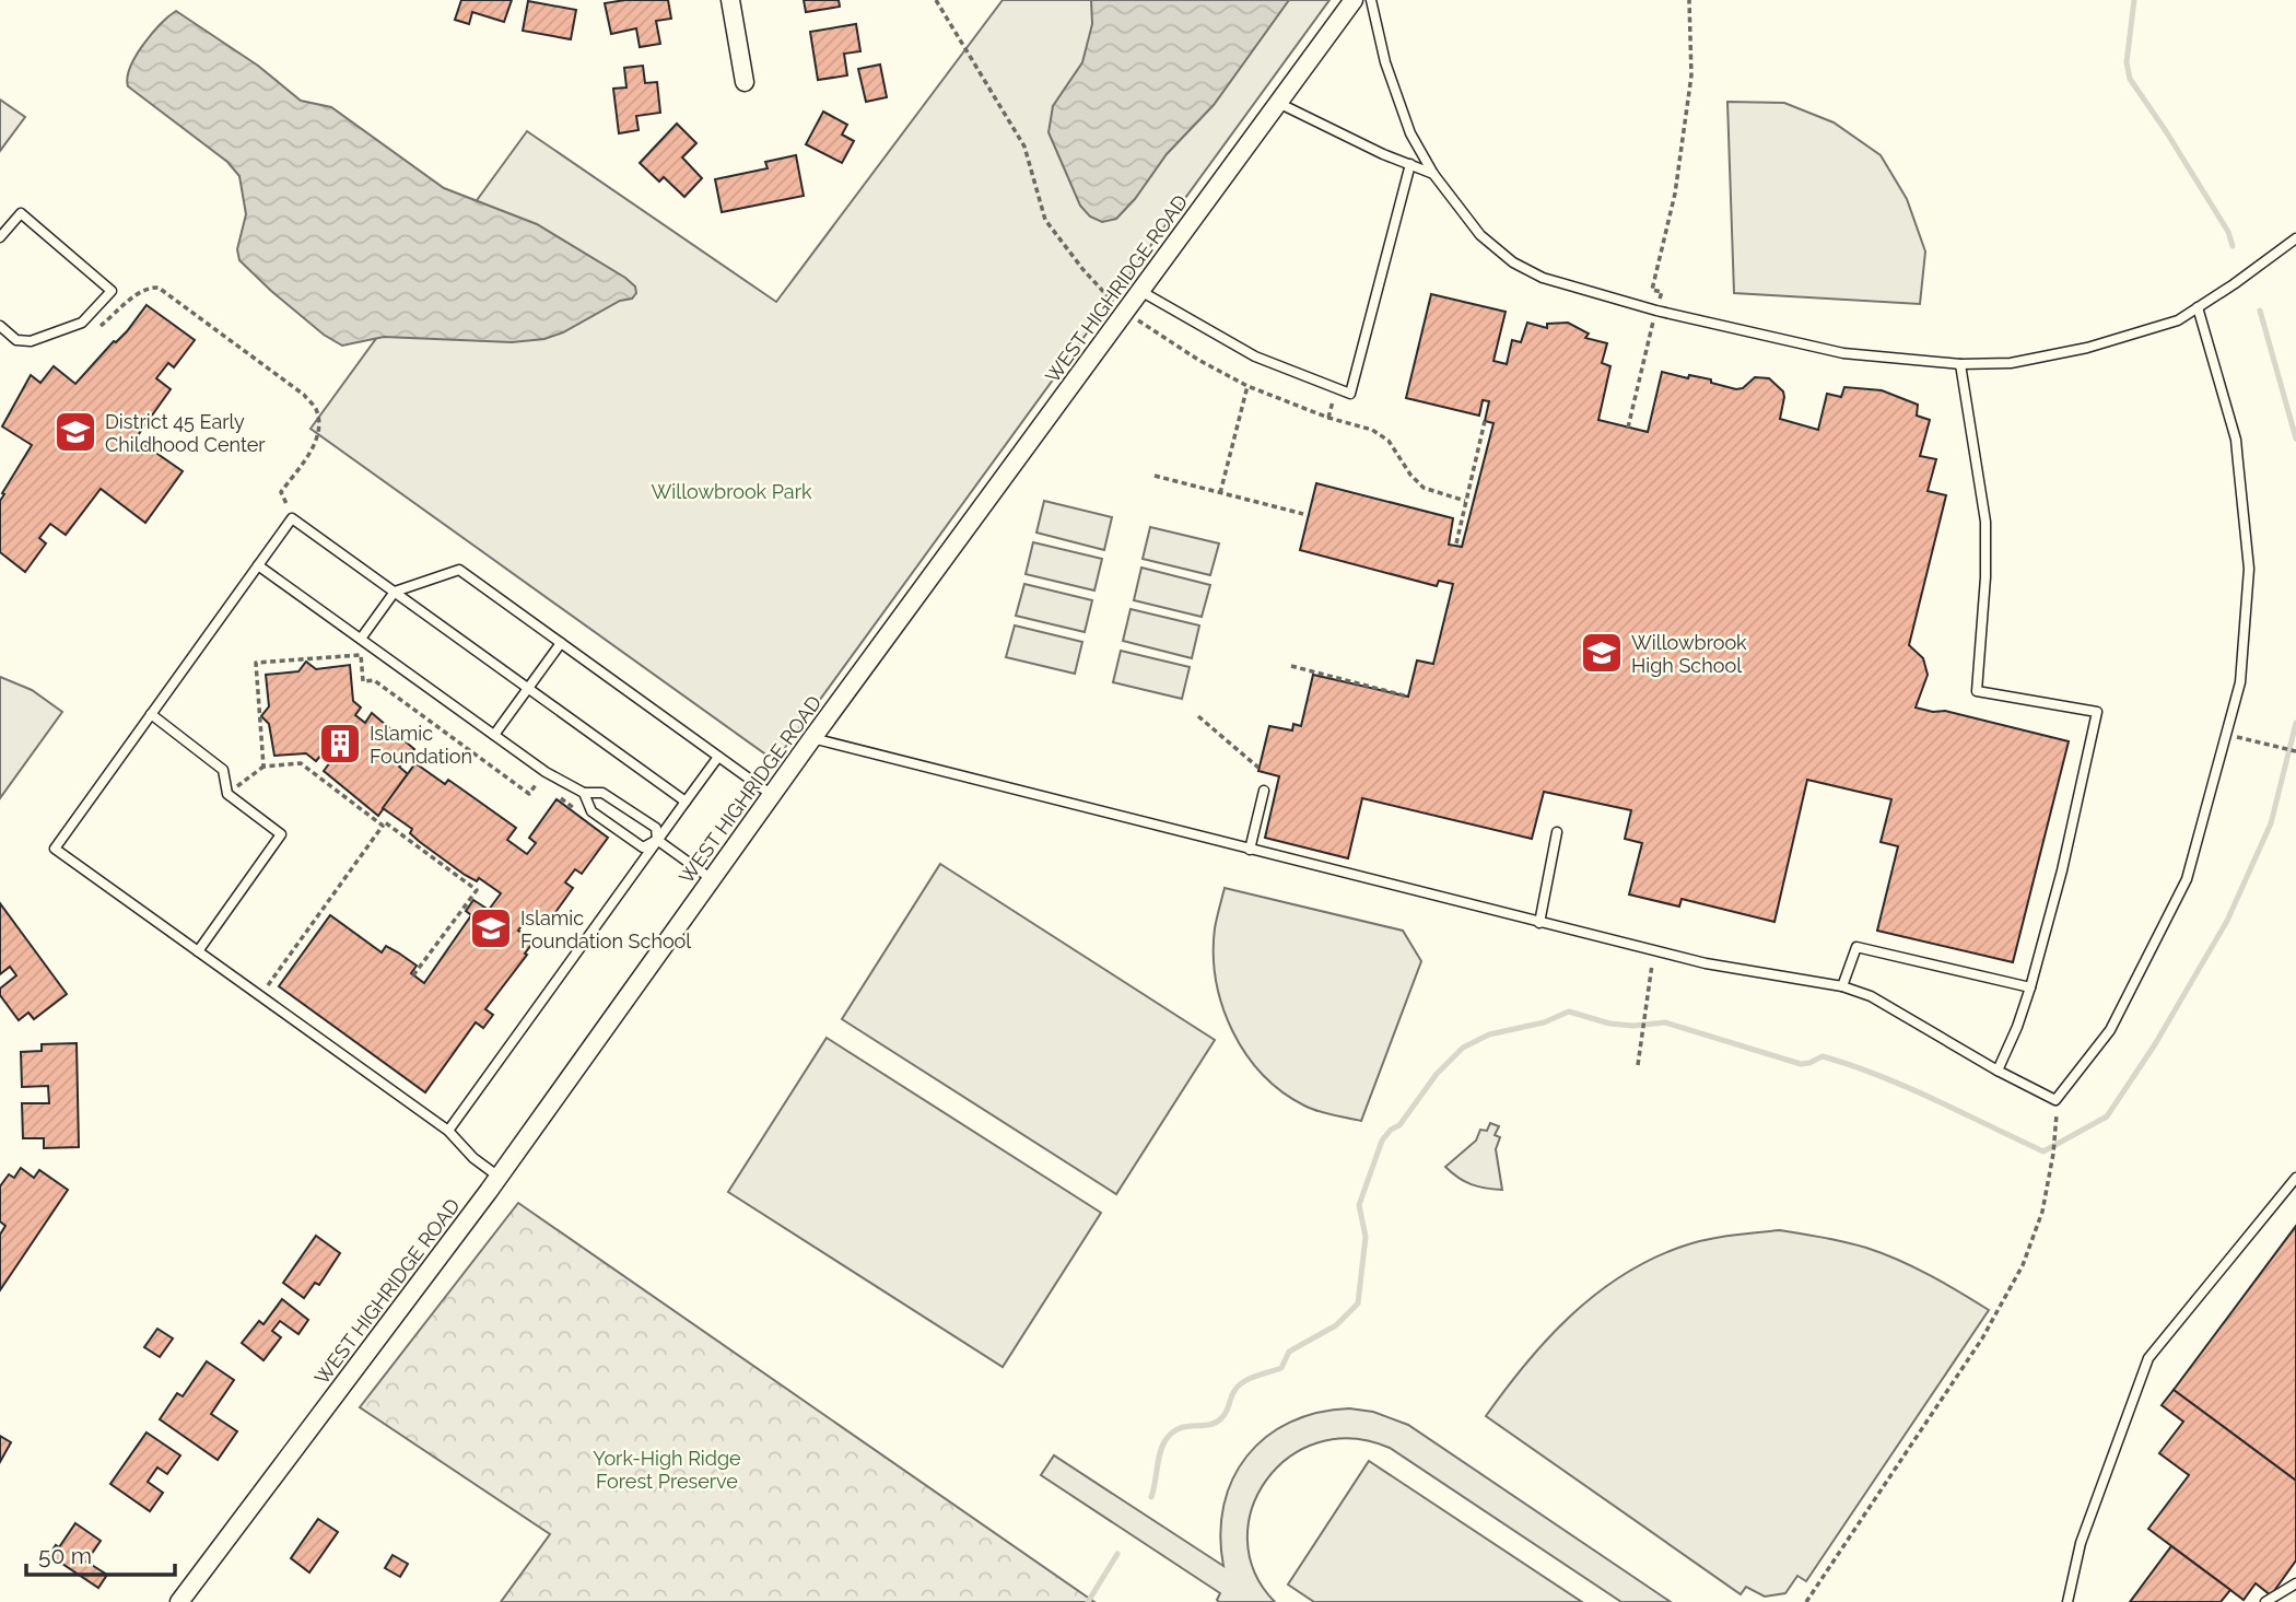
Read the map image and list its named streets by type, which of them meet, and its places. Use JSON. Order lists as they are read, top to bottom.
{
  "streets": {
    "street": ["WEST HIGHRIDGE ROAD"]
  },
  "parks": ["Willowbrook Park", "York-High Ridge Forest Preserve"],
  "places": {
    "school or university": ["District 45 Early Childhood Center", "Willowbrook High School", "Islamic Foundation School"],
    "building": ["Islamic Foundation"]
  },
  "scale_bar": "50 m"
}
